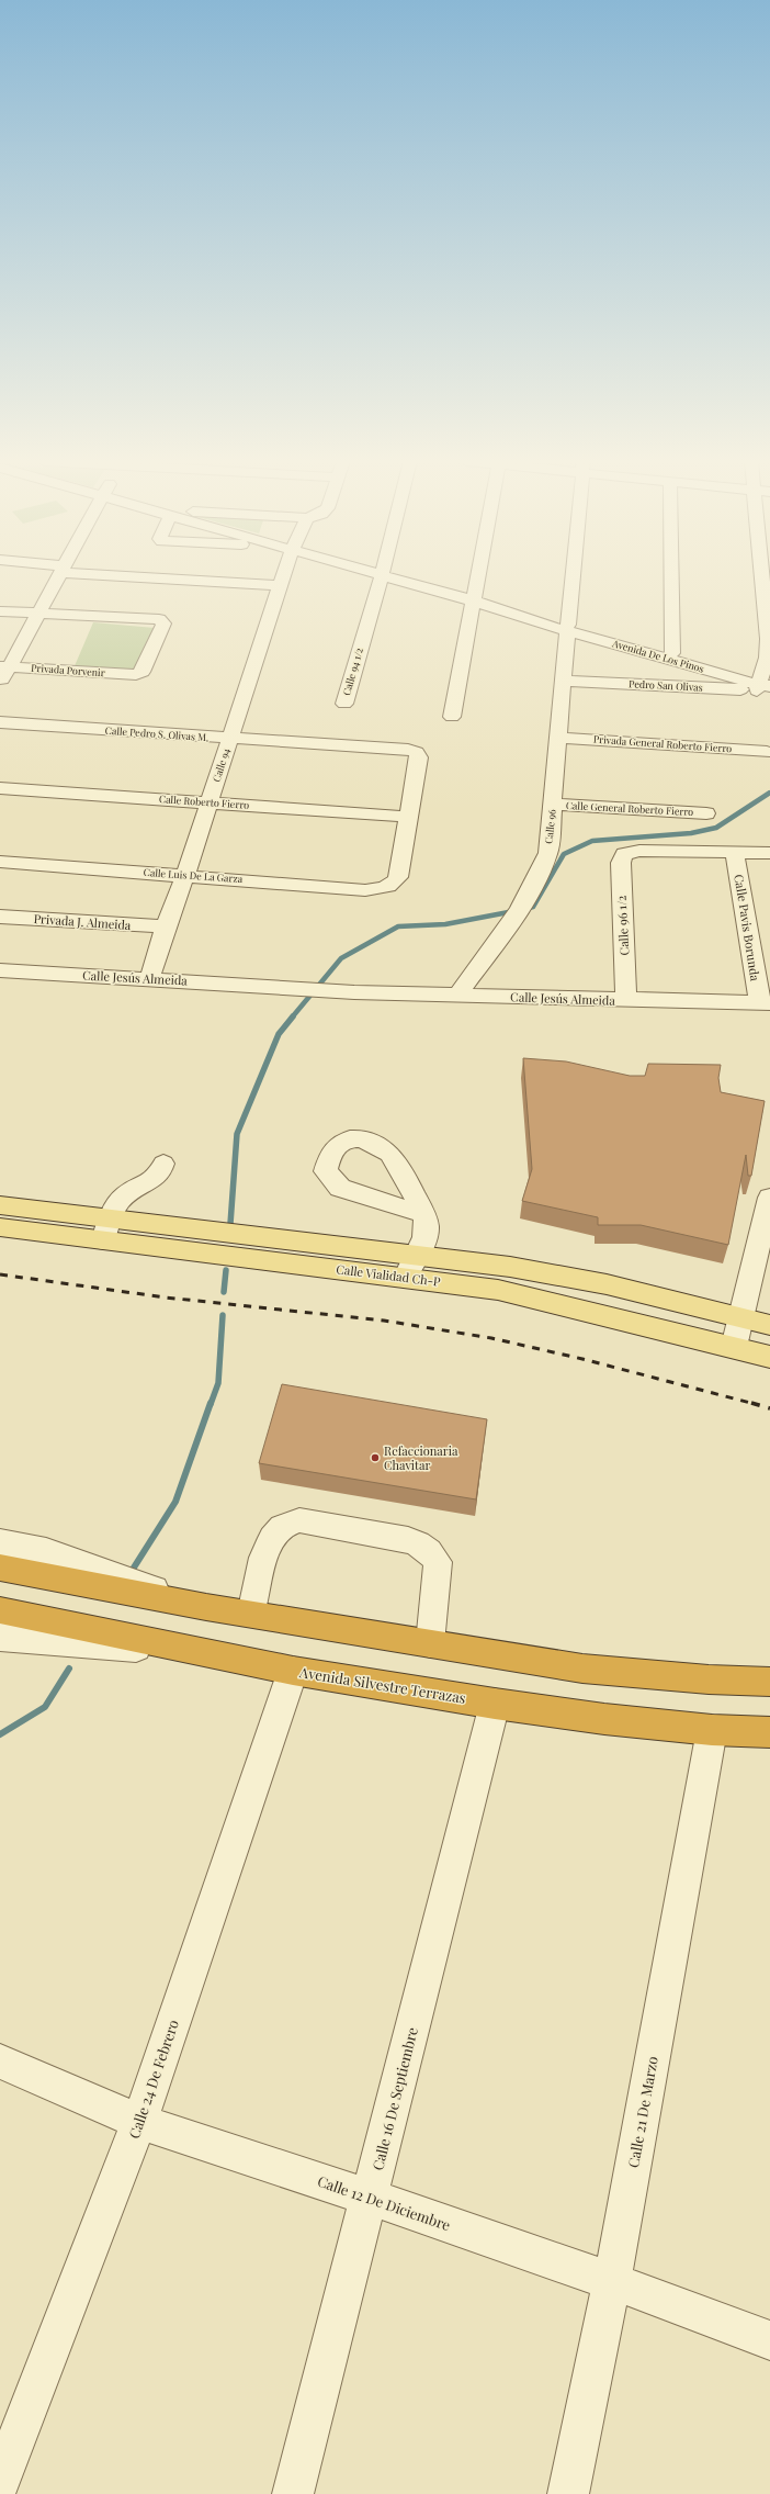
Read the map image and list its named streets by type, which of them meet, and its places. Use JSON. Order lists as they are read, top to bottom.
{
  "streets": {
    "highway": ["Avenida Silvestre Terrazas"],
    "main road": ["Calle Vialidad Ch-P"],
    "street": [
      "Avenida De Los Pinos",
      "Privada Porvenir",
      "Calle 94 1/2",
      "Pedro San Olivas",
      "Calle Pedro S. Olivas M.",
      "Privada General Roberto Fierro",
      "Calle 94",
      "Calle Roberto Fierro",
      "Calle General Roberto Fierro",
      "Calle 96",
      "Calle Luis De La Garza",
      "Privada J. Almeida",
      "Calle 96 1/2",
      "Calle Pavis Borunda",
      "Calle Jesús Almeida",
      "Calle 24 De Febrero",
      "Calle 16 De Septiembre",
      "Calle 21 De Marzo",
      "Calle 12 De Diciembre"
    ]
  },
  "crossings": [
    ["Avenida De Los Pinos", "Pedro San Olivas"],
    ["Avenida De Los Pinos", "Calle 96"],
    ["Pedro San Olivas", "Calle 96"],
    ["Calle Pedro S. Olivas M.", "Calle 94"],
    ["Calle Pedro S. Olivas M.", "Calle Roberto Fierro"],
    ["Calle Pedro S. Olivas M.", "Calle Luis De La Garza"],
    ["Privada General Roberto Fierro", "Calle 96"],
    ["Calle 94", "Calle Roberto Fierro"],
    ["Calle 94", "Calle Luis De La Garza"],
    ["Calle 94", "Privada J. Almeida"],
    ["Calle 94", "Calle Jesús Almeida"],
    ["Calle Roberto Fierro", "Calle Luis De La Garza"],
    ["Calle General Roberto Fierro", "Calle 96"],
    ["Calle 96", "Calle Jesús Almeida"],
    ["Calle 96 1/2", "Calle Pavis Borunda"],
    ["Calle 96 1/2", "Calle Jesús Almeida"],
    ["Calle Pavis Borunda", "Calle Jesús Almeida"],
    ["Avenida Silvestre Terrazas", "Calle 24 De Febrero"],
    ["Avenida Silvestre Terrazas", "Calle 16 De Septiembre"],
    ["Avenida Silvestre Terrazas", "Calle 21 De Marzo"],
    ["Calle 24 De Febrero", "Calle 12 De Diciembre"],
    ["Calle 16 De Septiembre", "Calle 12 De Diciembre"],
    ["Calle 21 De Marzo", "Calle 12 De Diciembre"]
  ],
  "places": ["Refaccionaria Chavitar"]
}
